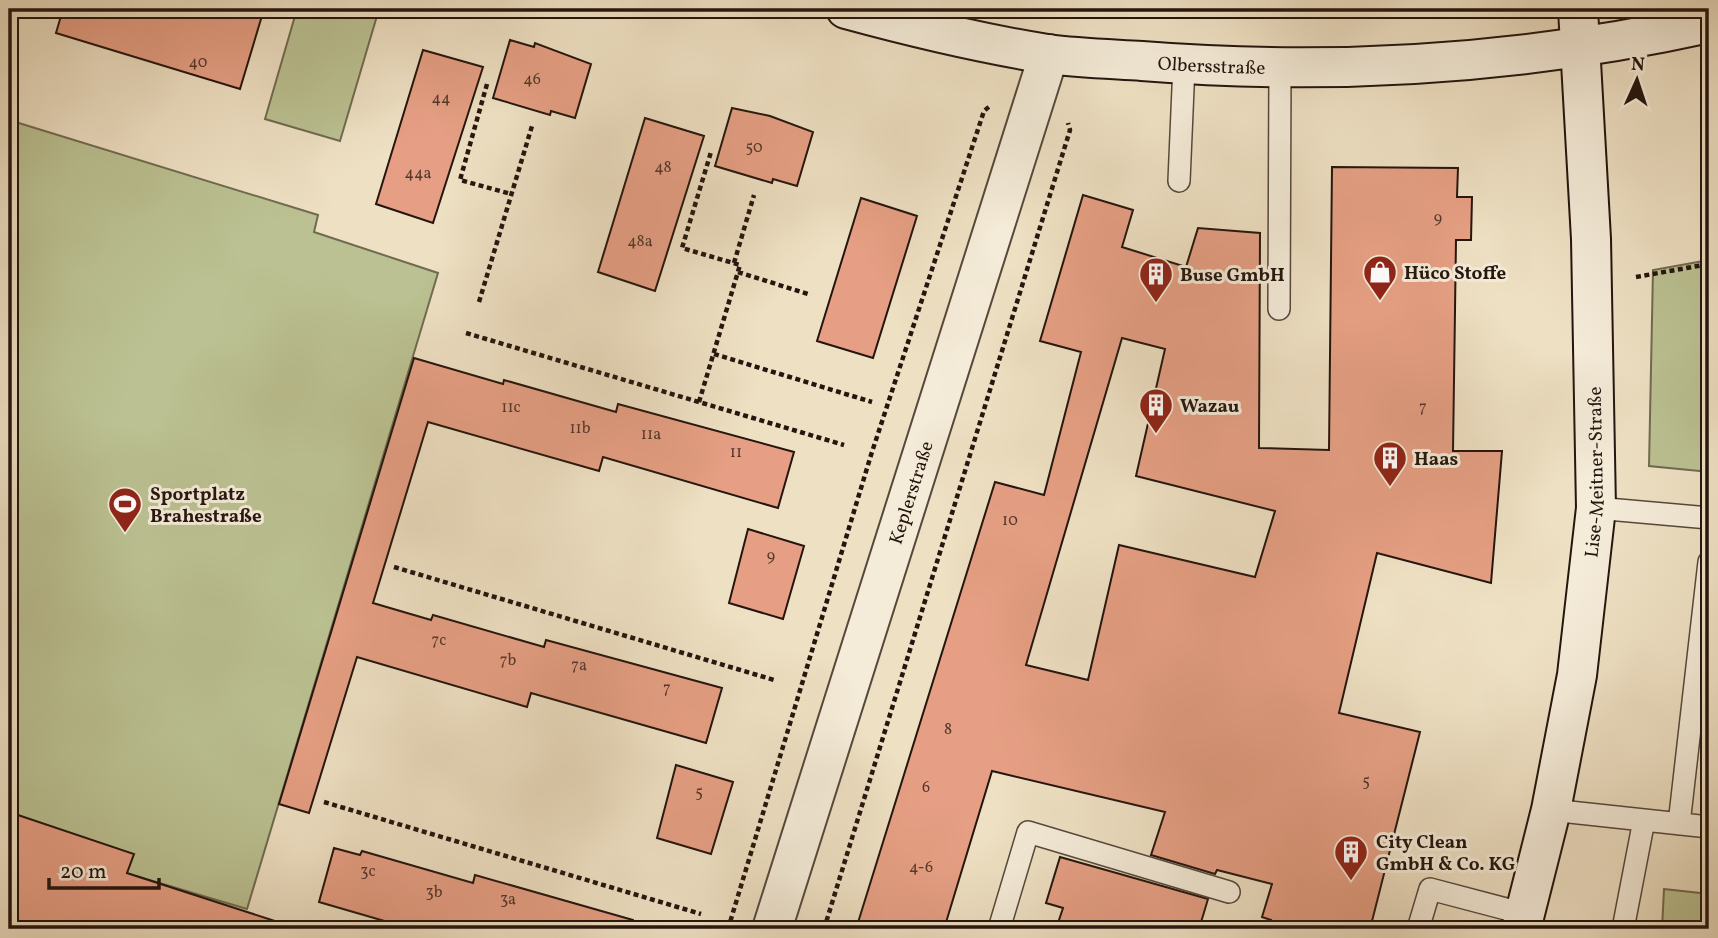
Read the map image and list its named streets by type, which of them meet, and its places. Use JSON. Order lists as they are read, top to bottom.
{
  "streets": {
    "street": ["Olbersstraße", "Lise-Meitner-Straße", "Keplerstraße"]
  },
  "crossings": [
    ["Olbersstraße", "Lise-Meitner-Straße"],
    ["Olbersstraße", "Keplerstraße"]
  ],
  "places": {
    "shop": ["Hüco Stoffe"],
    "building": [
      "Buse GmbH",
      "Wazau",
      "Haas",
      "City Clean GmbH & Co. KG"
    ],
    "sports": ["Sportplatz Brahestraße"]
  },
  "house_numbers": [
    "40",
    "46",
    "44",
    "50",
    "48",
    "44a",
    "9",
    "48a",
    "11c",
    "7",
    "11b",
    "11a",
    "11",
    "10",
    "9",
    "7c",
    "7b",
    "7a",
    "7",
    "8",
    "5",
    "6",
    "5",
    "4-6",
    "3c",
    "3b",
    "3a"
  ],
  "scale_bar": "20 m",
  "north": "top"
}
